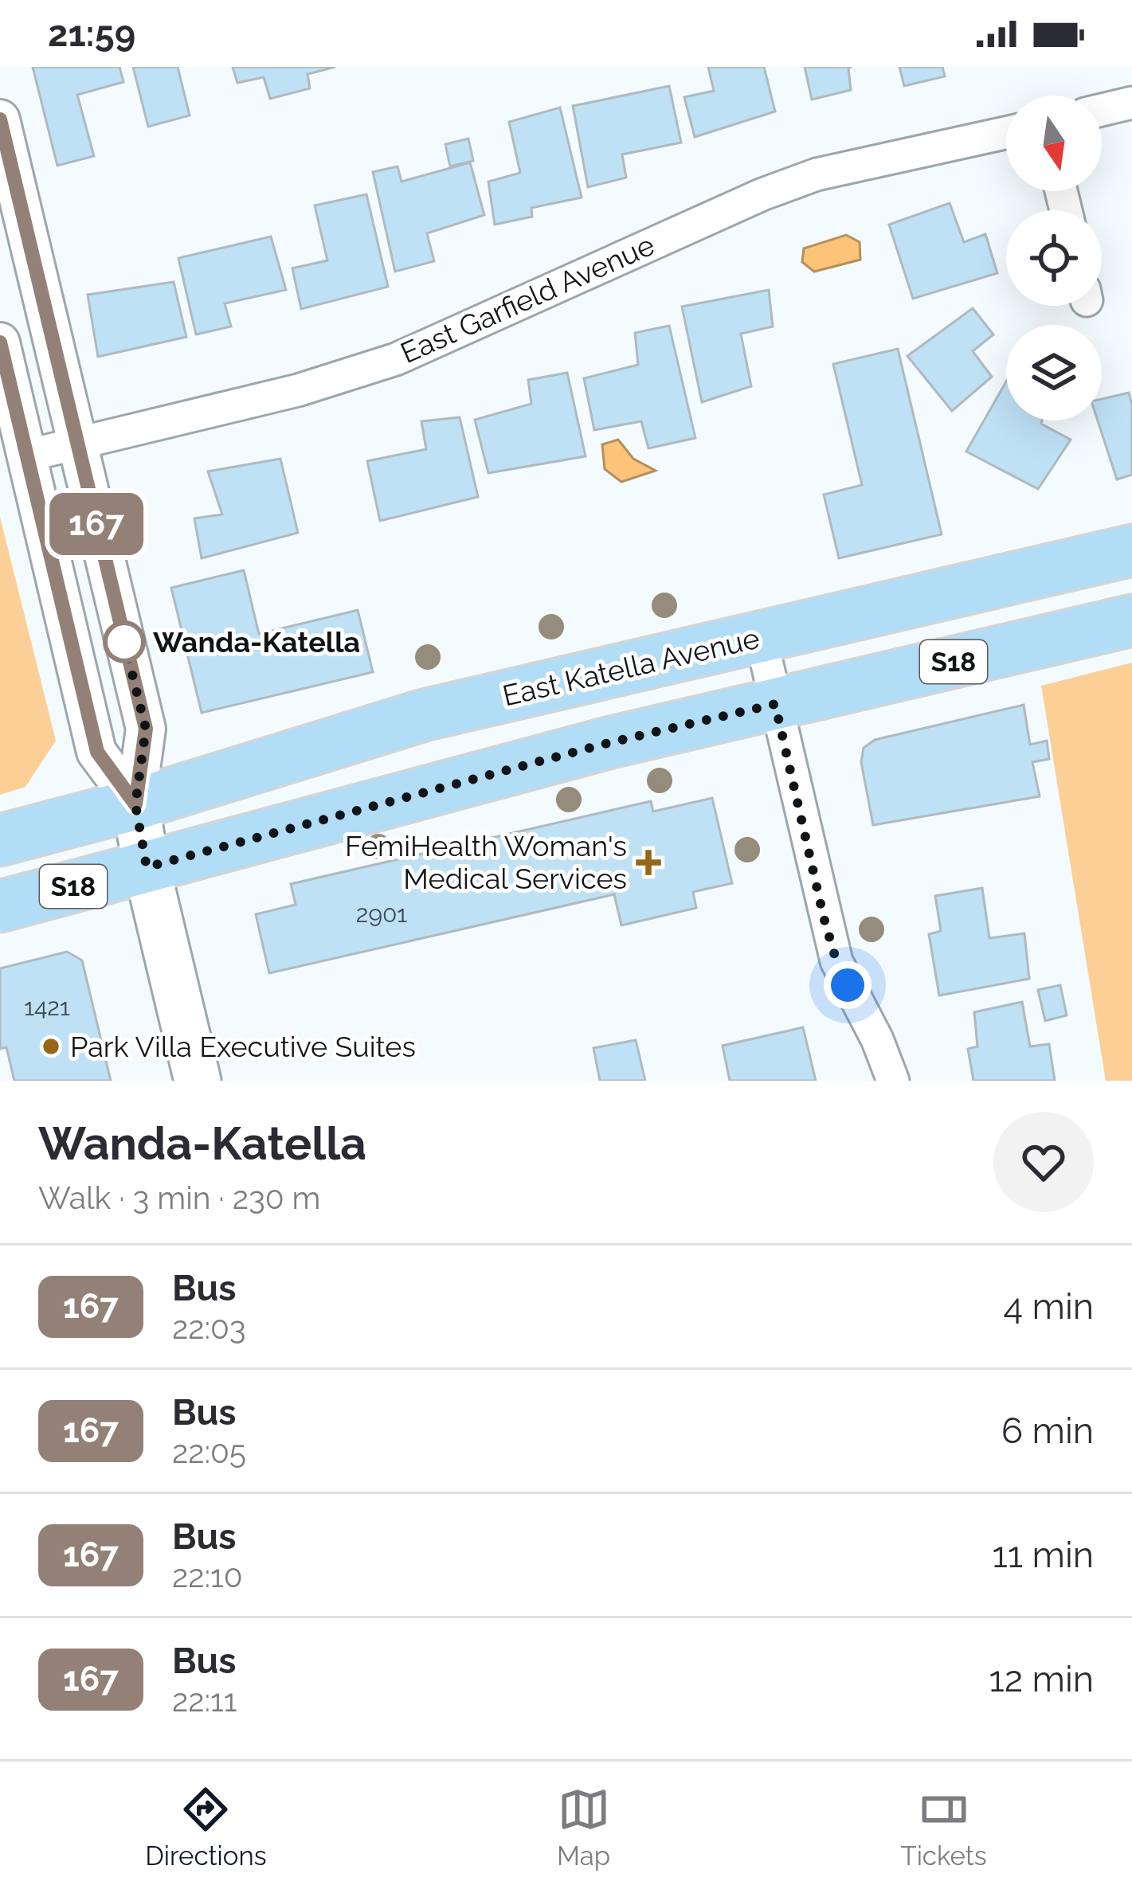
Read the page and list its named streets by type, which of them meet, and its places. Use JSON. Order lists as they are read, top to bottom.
{
  "streets": {
    "main road": ["S18", "East Katella Avenue"],
    "street": ["East Garfield Avenue"]
  },
  "crossings": [
    ["S18", "East Katella Avenue"]
  ],
  "places": {
    "other": ["Wanda-Katella", "Park Villa Executive Suites"],
    "health": ["FemiHealth Woman's Medical Services"]
  },
  "lines": ["bus line 167"],
  "house_numbers": ["2901", "1421"],
  "north": "bottom",
  "page": {
    "status": "21:59",
    "on_map": "167",
    "heading": ["Wanda-Katella", "Walk · 3 min · 230 m"],
    "list": [
      {
        "mark": "167",
        "name": "Bus",
        "note": "22:03",
        "value": "4 min"
      },
      {
        "mark": "167",
        "name": "Bus",
        "note": "22:05",
        "value": "6 min"
      },
      {
        "mark": "167",
        "name": "Bus",
        "note": "22:10",
        "value": "11 min"
      },
      {
        "mark": "167",
        "name": "Bus",
        "note": "22:11",
        "value": "12 min"
      }
    ],
    "tabs": ["Directions", "Map", "Tickets"]
  }
}
